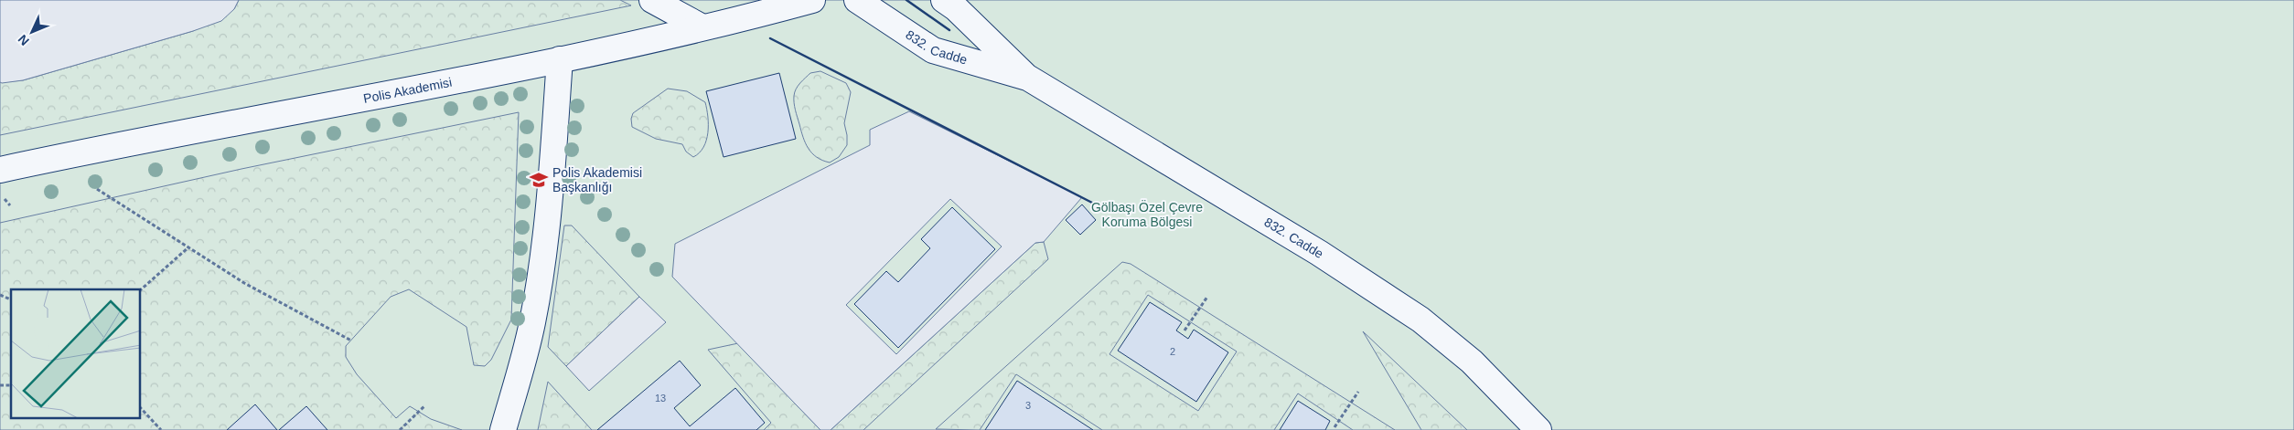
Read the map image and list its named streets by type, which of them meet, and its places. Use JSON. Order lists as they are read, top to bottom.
{
  "streets": {
    "street": ["832. Cadde", "Polis Akademisi"]
  },
  "parks": ["Gölbaşı Özel Çevre Koruma Bölgesi"],
  "places": {
    "school or university": ["Polis Akademisi Başkanlığı"]
  },
  "house_numbers": ["2", "13", "3"],
  "north": "bottom left"
}
